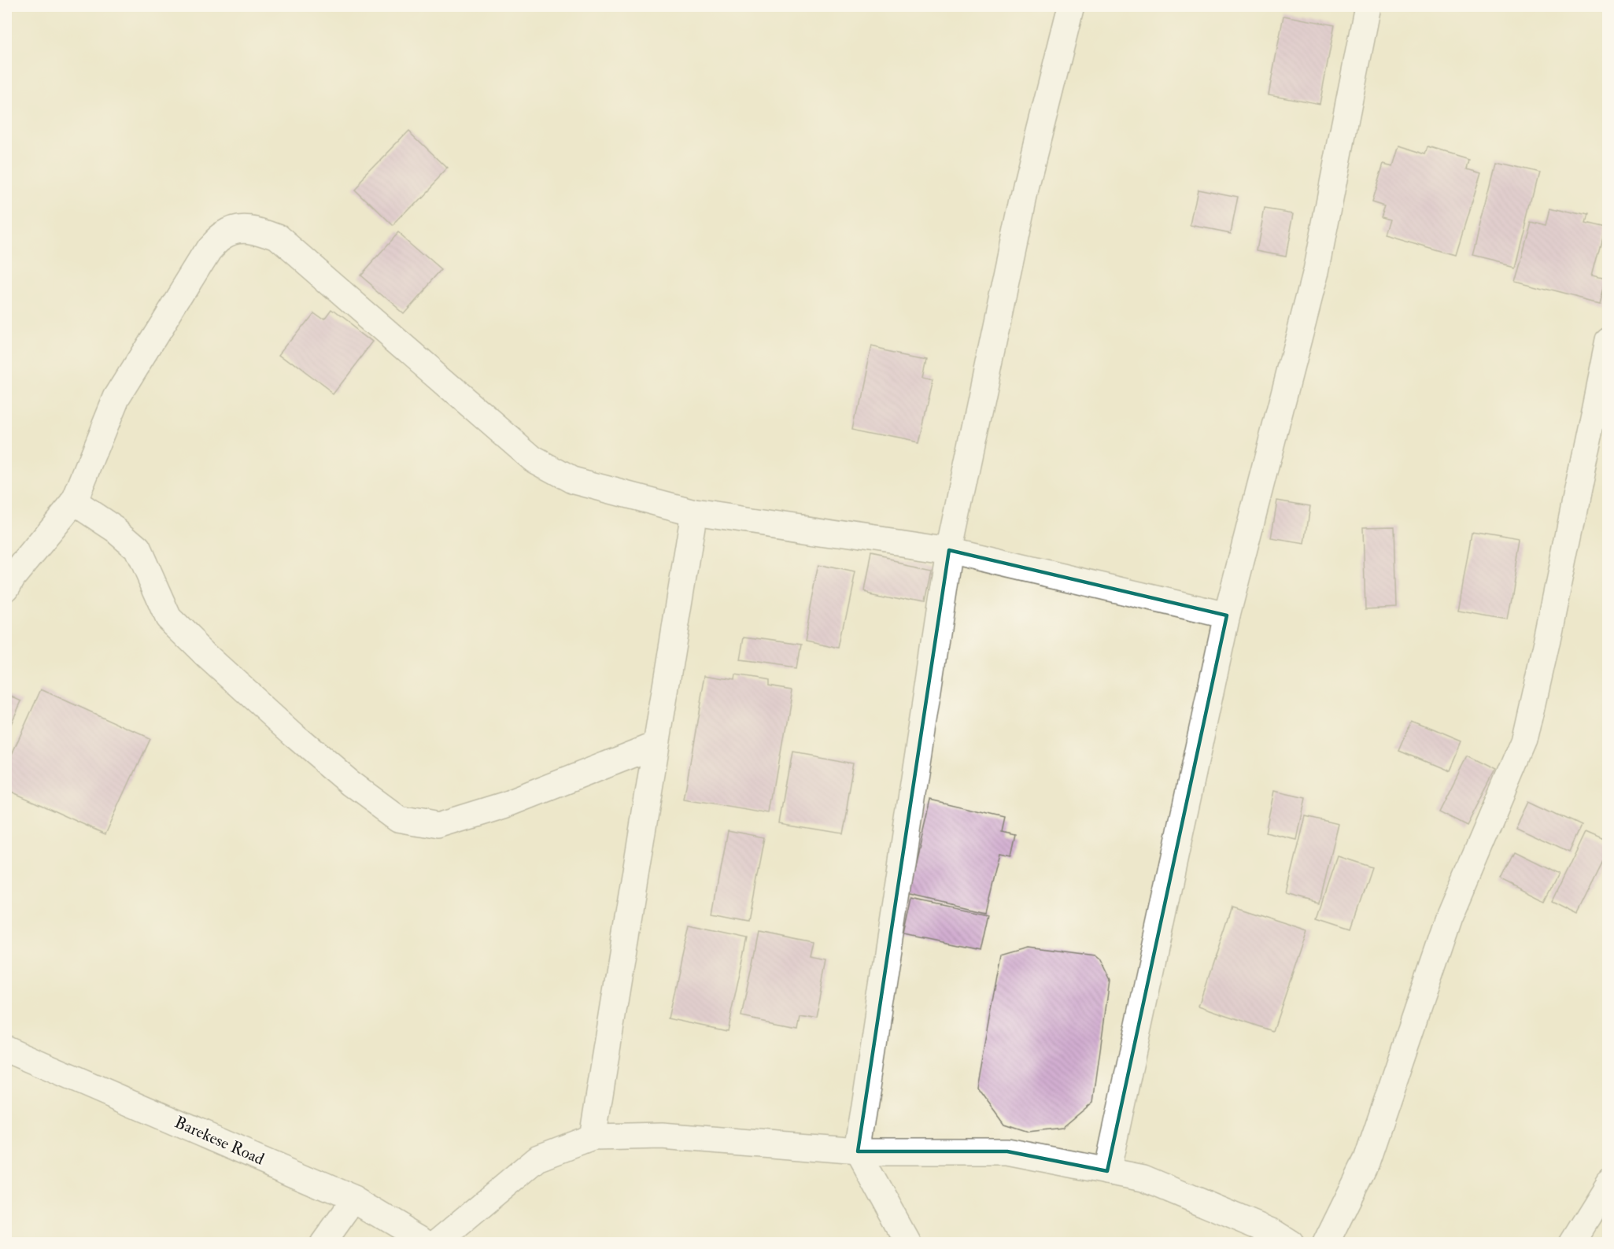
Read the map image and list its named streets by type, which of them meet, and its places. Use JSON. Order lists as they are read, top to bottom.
{
  "streets": {
    "street": ["Barekese Road"]
  }
}
